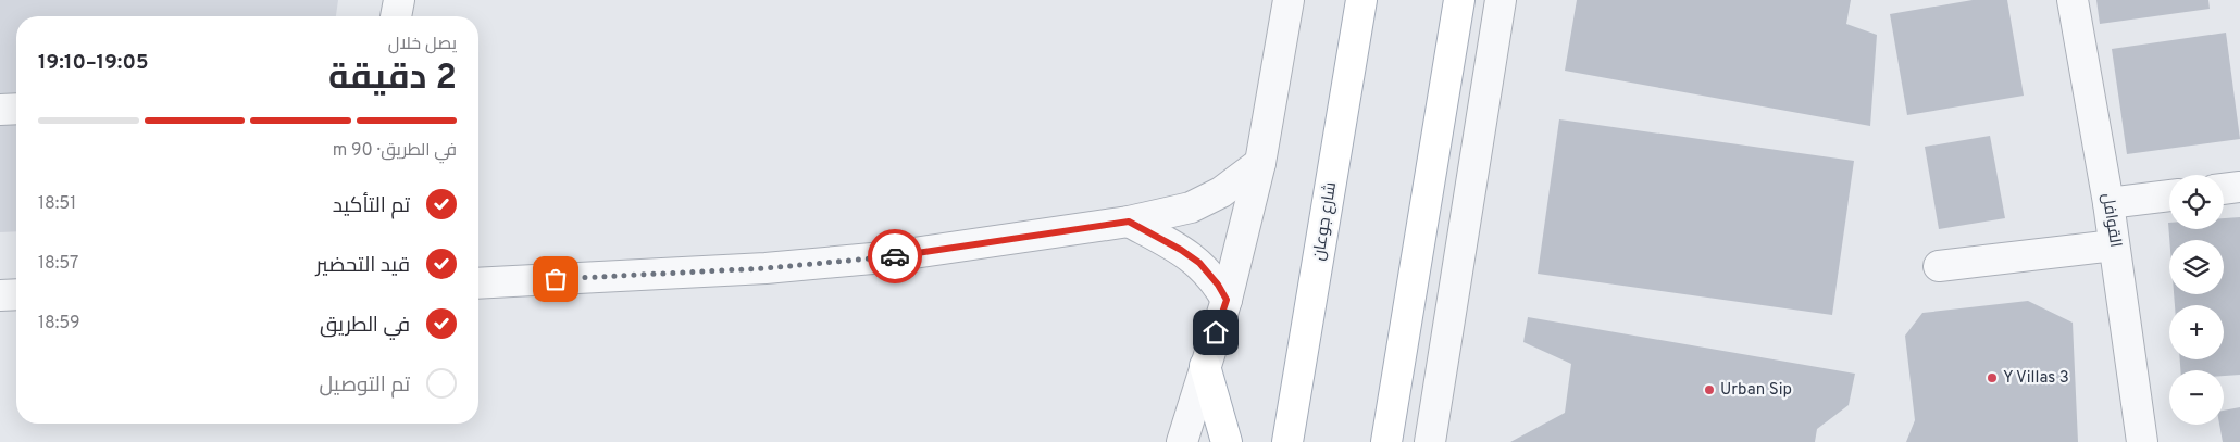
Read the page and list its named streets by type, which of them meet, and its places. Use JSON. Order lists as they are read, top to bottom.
{
  "streets": {
    "main road": ["شارع جوعان"],
    "street": ["القوافل"]
  },
  "places": ["Y Villas 3", "Urban Sip"],
  "page": {
    "heading": ["2 دقيقة", "يصل خلال", "19:05–19:10"],
    "bar": "في الطريق · 90 m",
    "list": [
      ["تم التأكيد", "18:51"],
      ["قيد التحضير", "18:57"],
      ["في الطريق", "18:59"],
      "تم التوصيل"
    ],
    "map_buttons": ["+", "−"]
  }
}
